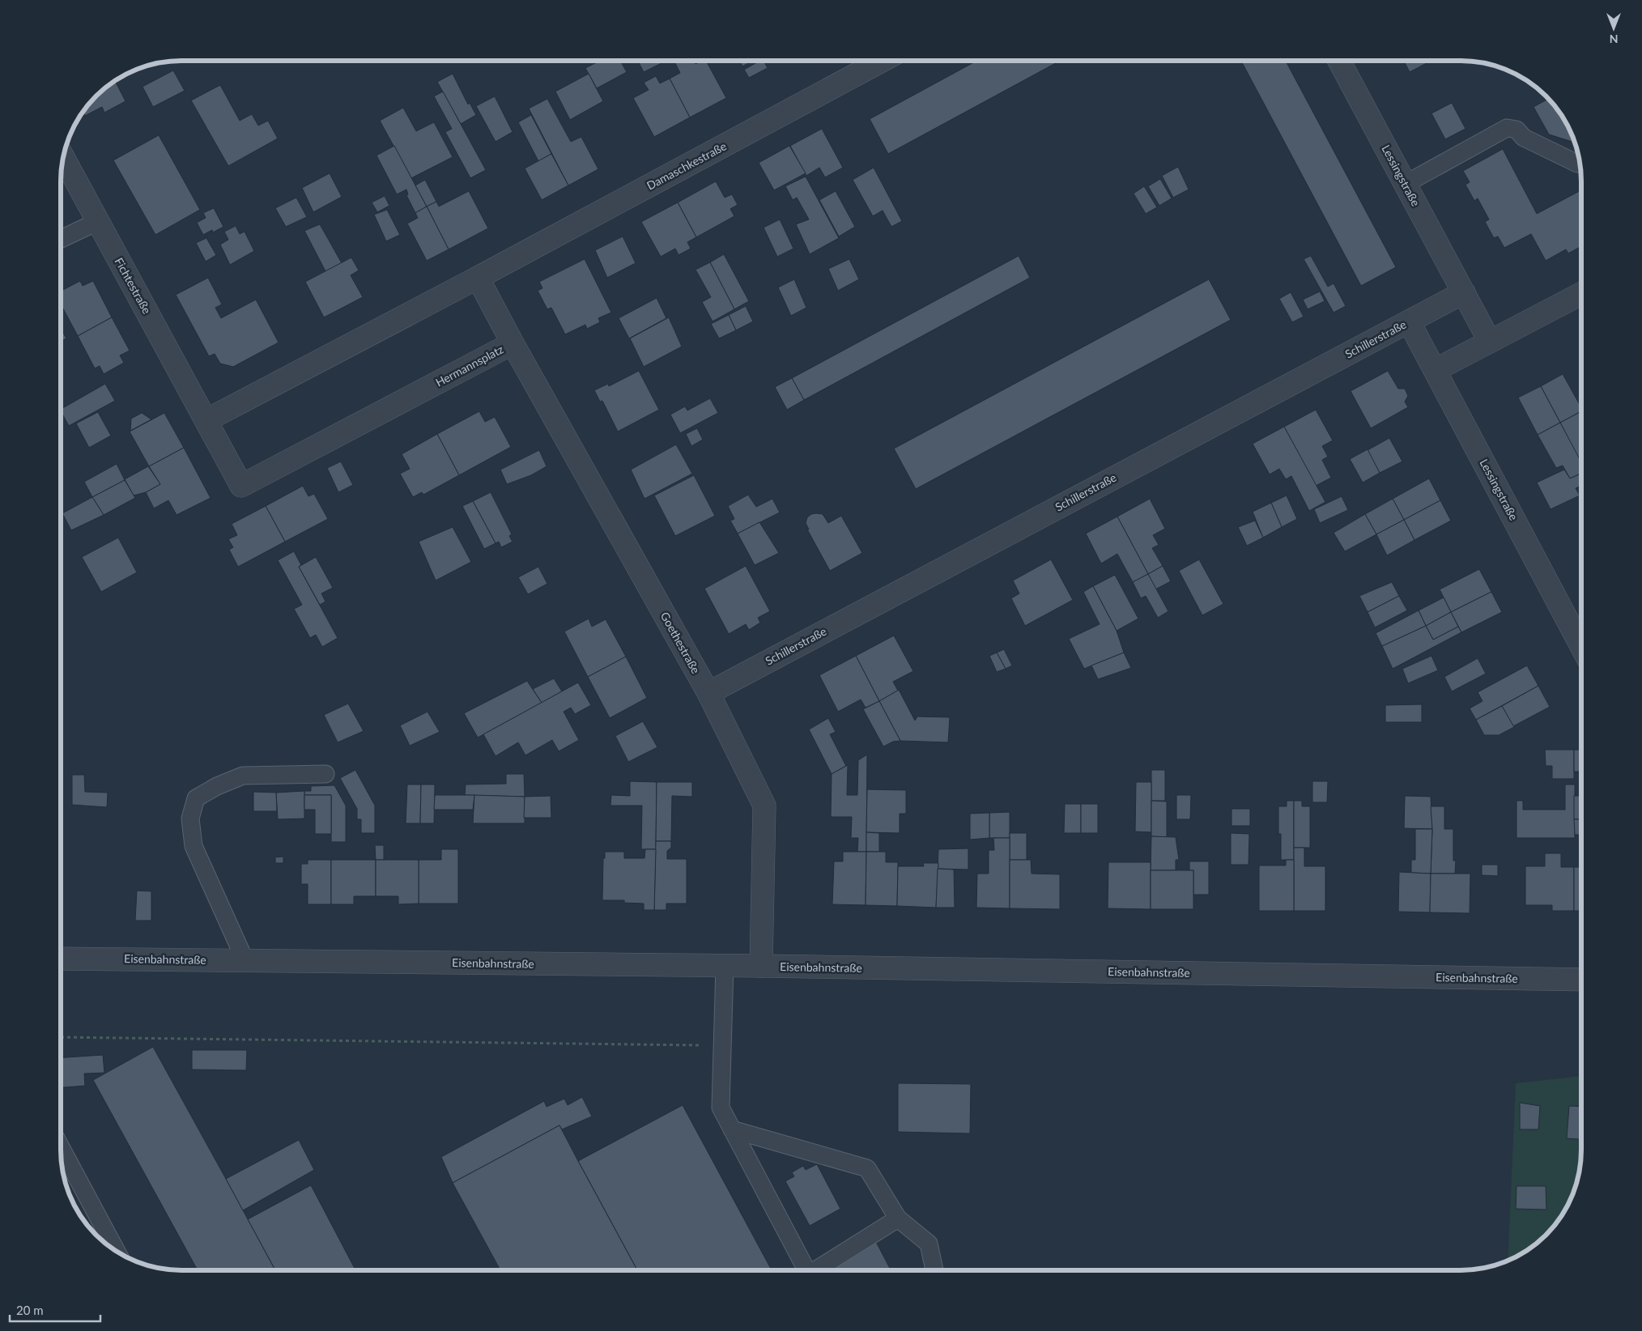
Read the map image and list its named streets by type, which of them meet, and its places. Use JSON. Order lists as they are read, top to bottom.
{
  "streets": {
    "street": [
      "Damaschkestraße",
      "Lessingstraße",
      "Fichtestraße",
      "Schillerstraße",
      "Hermannsplatz",
      "Goethestraße",
      "Eisenbahnstraße"
    ]
  },
  "crossings": [
    ["Damaschkestraße", "Hermannsplatz"],
    ["Lessingstraße", "Schillerstraße"],
    ["Fichtestraße", "Hermannsplatz"],
    ["Schillerstraße", "Goethestraße"],
    ["Hermannsplatz", "Goethestraße"],
    ["Goethestraße", "Eisenbahnstraße"]
  ],
  "scale_bar": "20 m",
  "north": "bottom"
}
